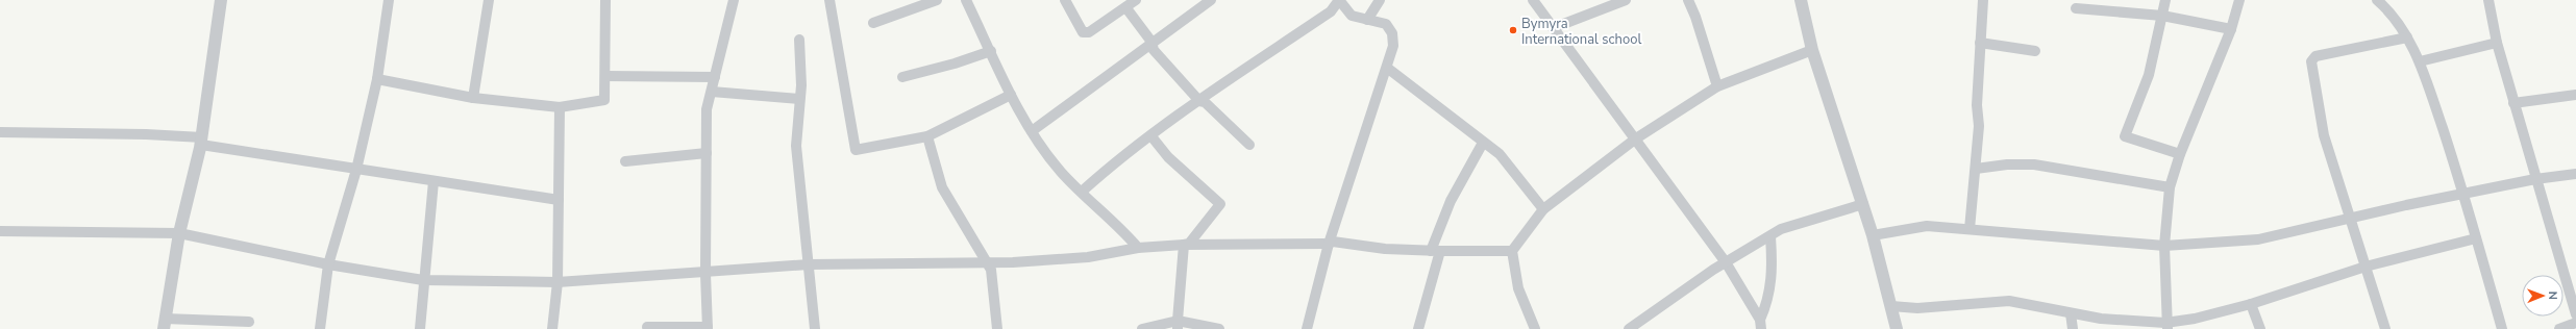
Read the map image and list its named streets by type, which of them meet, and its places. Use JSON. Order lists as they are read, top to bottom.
{
  "places": ["Bymyra International school"],
  "north": "right"
}
